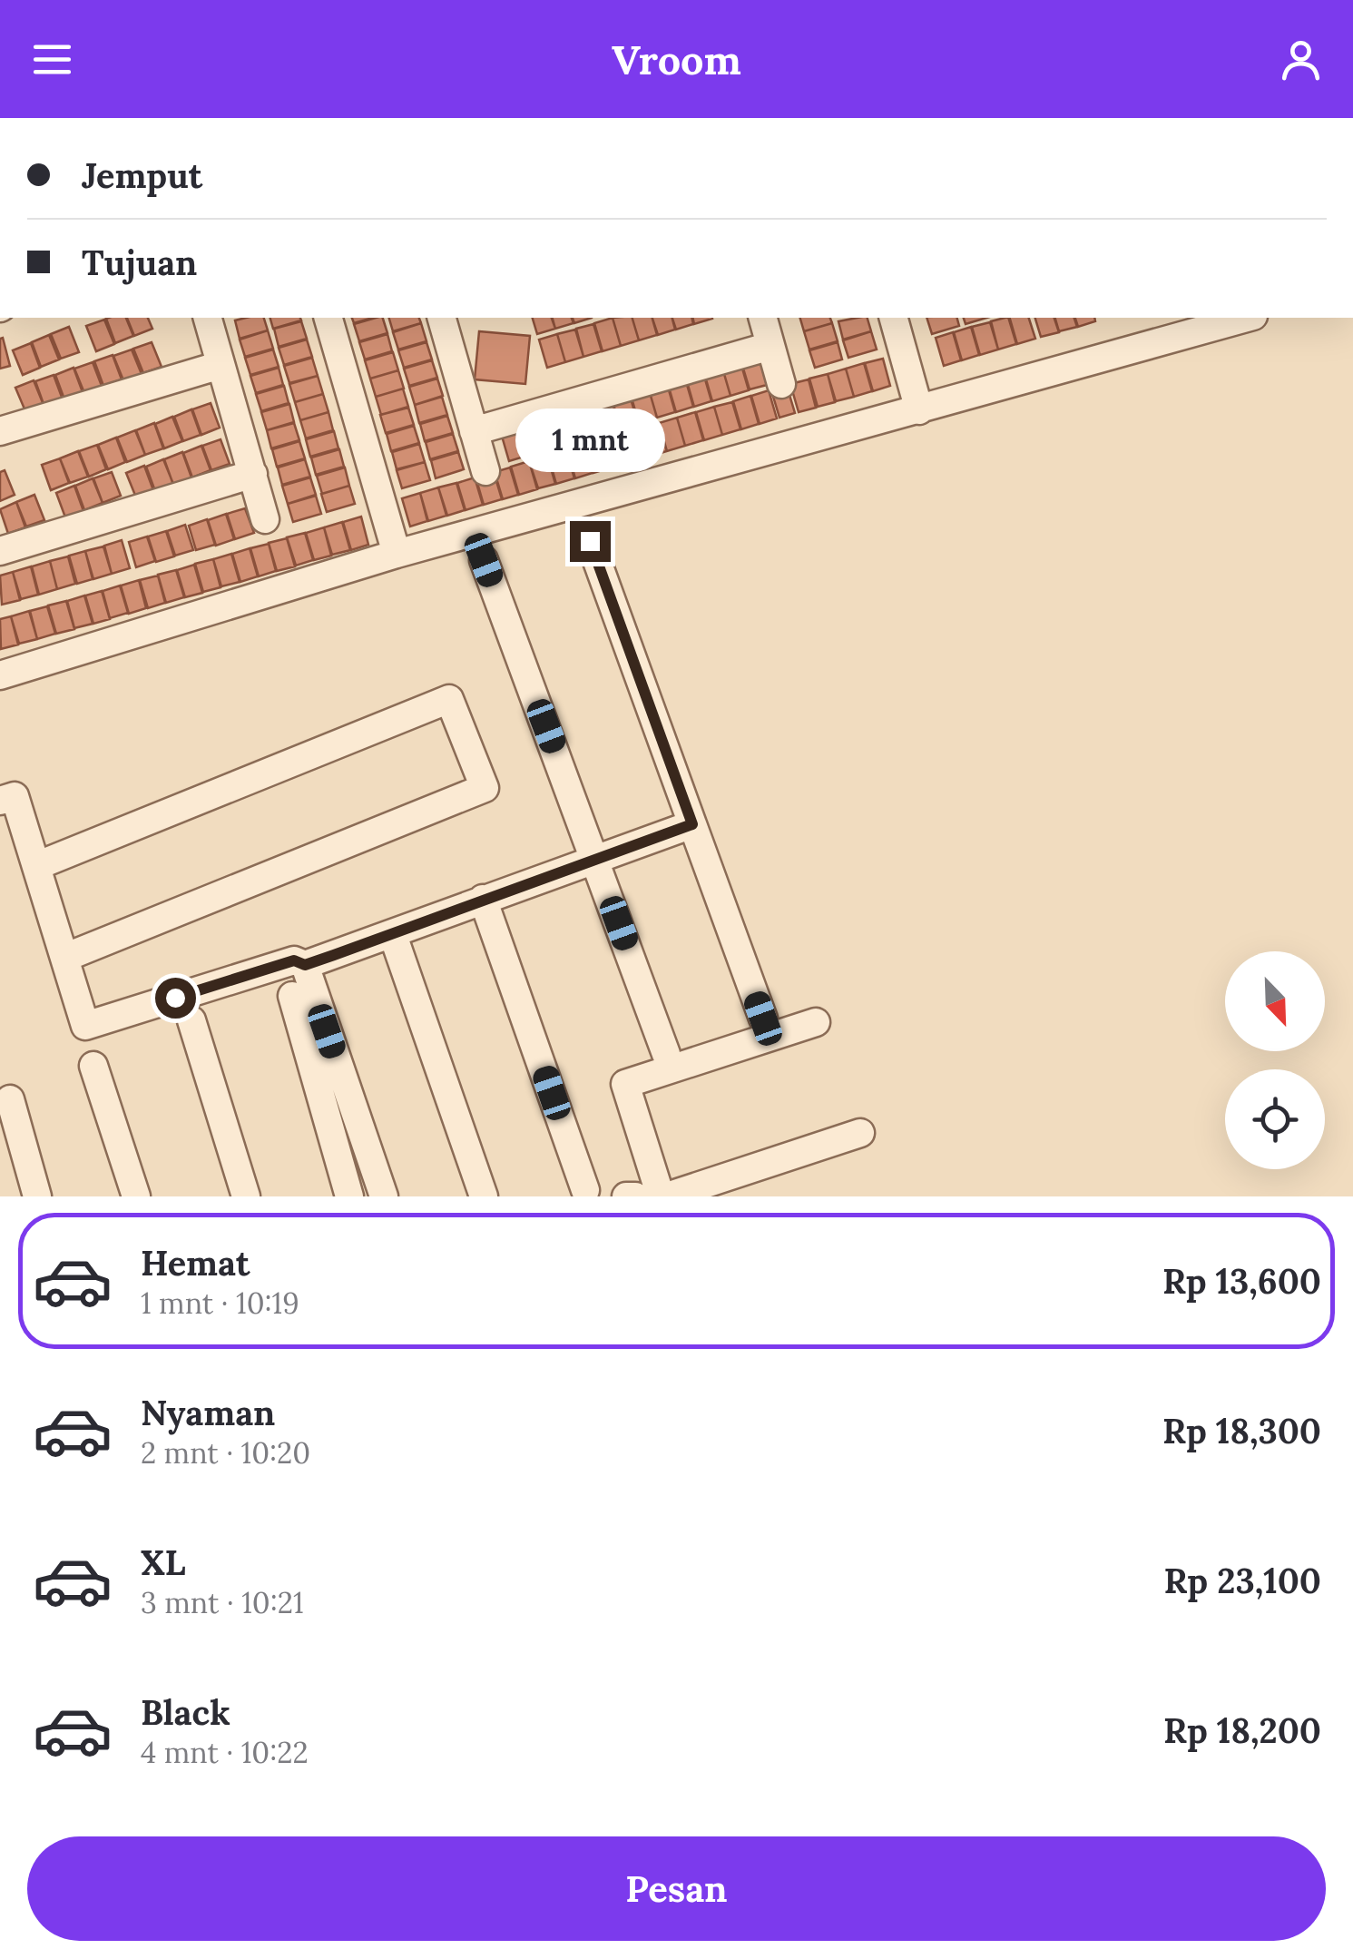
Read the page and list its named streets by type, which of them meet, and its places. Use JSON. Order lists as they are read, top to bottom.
{
  "north": "bottom right",
  "page": {
    "header": "Vroom",
    "banner": ["Jemput", "Tujuan"],
    "bubble": "1 mnt",
    "list": [
      {
        "name": "Hemat",
        "note": "1 mnt · 10:19",
        "value": "Rp 13,600"
      },
      {
        "name": "Nyaman",
        "note": "2 mnt · 10:20",
        "value": "Rp 18,300"
      },
      {
        "name": "XL",
        "note": "3 mnt · 10:21",
        "value": "Rp 23,100"
      },
      {
        "name": "Black",
        "note": "4 mnt · 10:22",
        "value": "Rp 18,200"
      }
    ],
    "buttons": "Pesan"
  }
}
